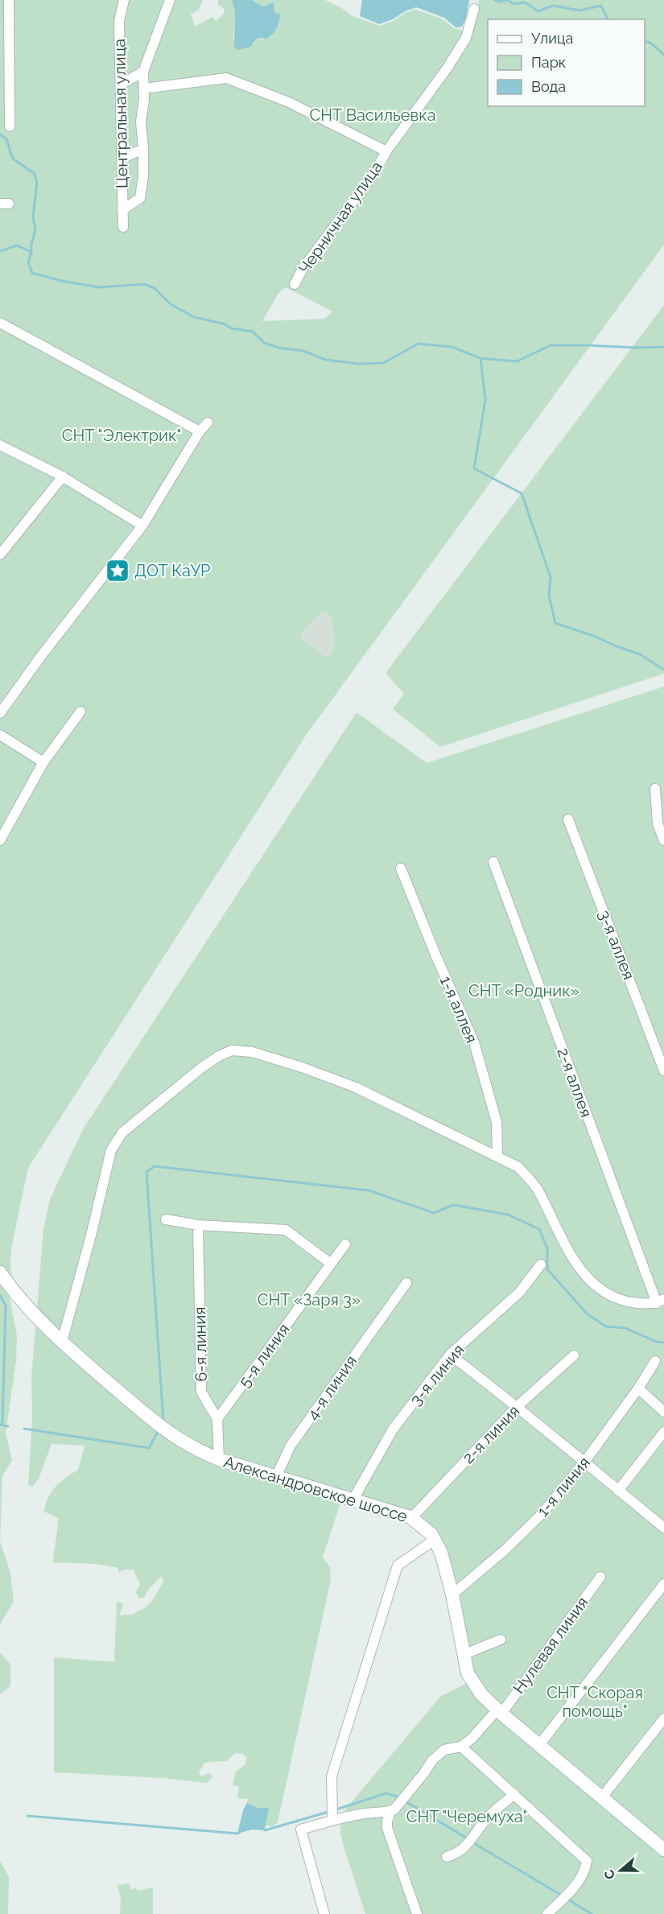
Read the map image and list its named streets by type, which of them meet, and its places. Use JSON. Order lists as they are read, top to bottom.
{
  "streets": {
    "street": [
      "Центральная улица",
      "Черничная улица",
      "3-я аллея",
      "1-я аллея",
      "2-я аллея",
      "6-я линия",
      "5-я линия",
      "3-я линия",
      "4-я линия",
      "2-я линия",
      "1-я линия",
      "Александровское шоссе",
      "Нулевая линия"
    ]
  },
  "crossings": [
    ["6-я линия", "5-я линия"],
    ["6-я линия", "Александровское шоссе"],
    ["3-я линия", "Александровское шоссе"],
    ["4-я линия", "Александровское шоссе"],
    ["2-я линия", "Александровское шоссе"],
    ["1-я линия", "Александровское шоссе"],
    ["Александровское шоссе", "Нулевая линия"]
  ],
  "parks": [
    "СНТ Васильевка",
    "СНТ \"Электрик\"",
    "СНТ «Родник»",
    "СНТ «Заря 3»",
    "СНТ \"Скорая помощь\"",
    "СНТ \"Черемуха\""
  ],
  "places": {
    "place": ["ДОТ КаУР"]
  },
  "legend": ["Улица", "Парк", "Вода"],
  "north": "left"
}
